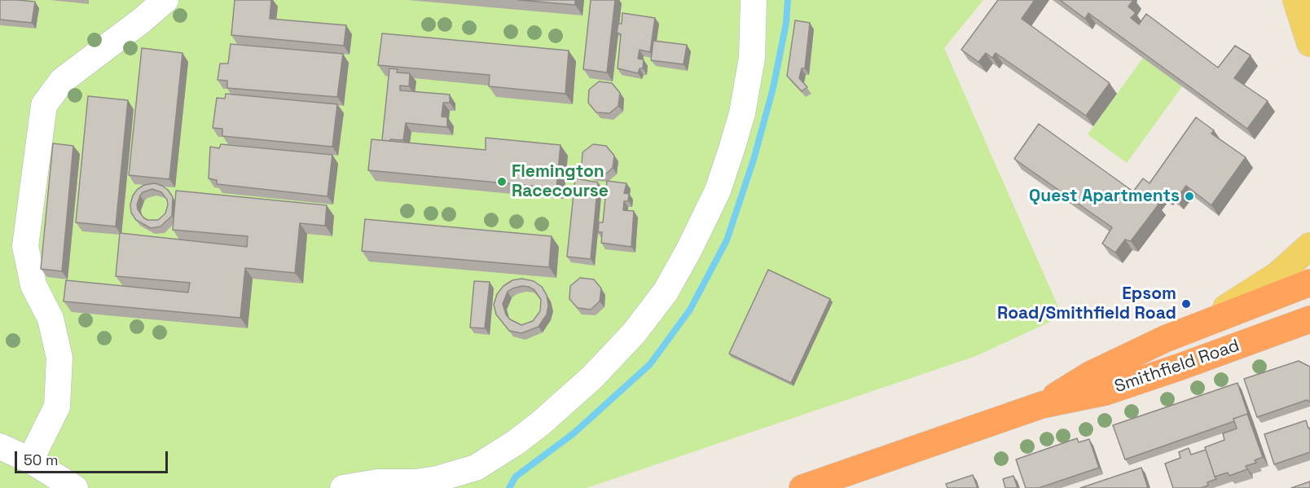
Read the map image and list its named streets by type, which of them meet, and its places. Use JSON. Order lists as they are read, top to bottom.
{
  "streets": {
    "highway": ["Smithfield Road"]
  },
  "places": ["Flemington Racecourse", "Quest Apartments", "Epsom Road/Smithfield Road"],
  "scale_bar": "50 m"
}
